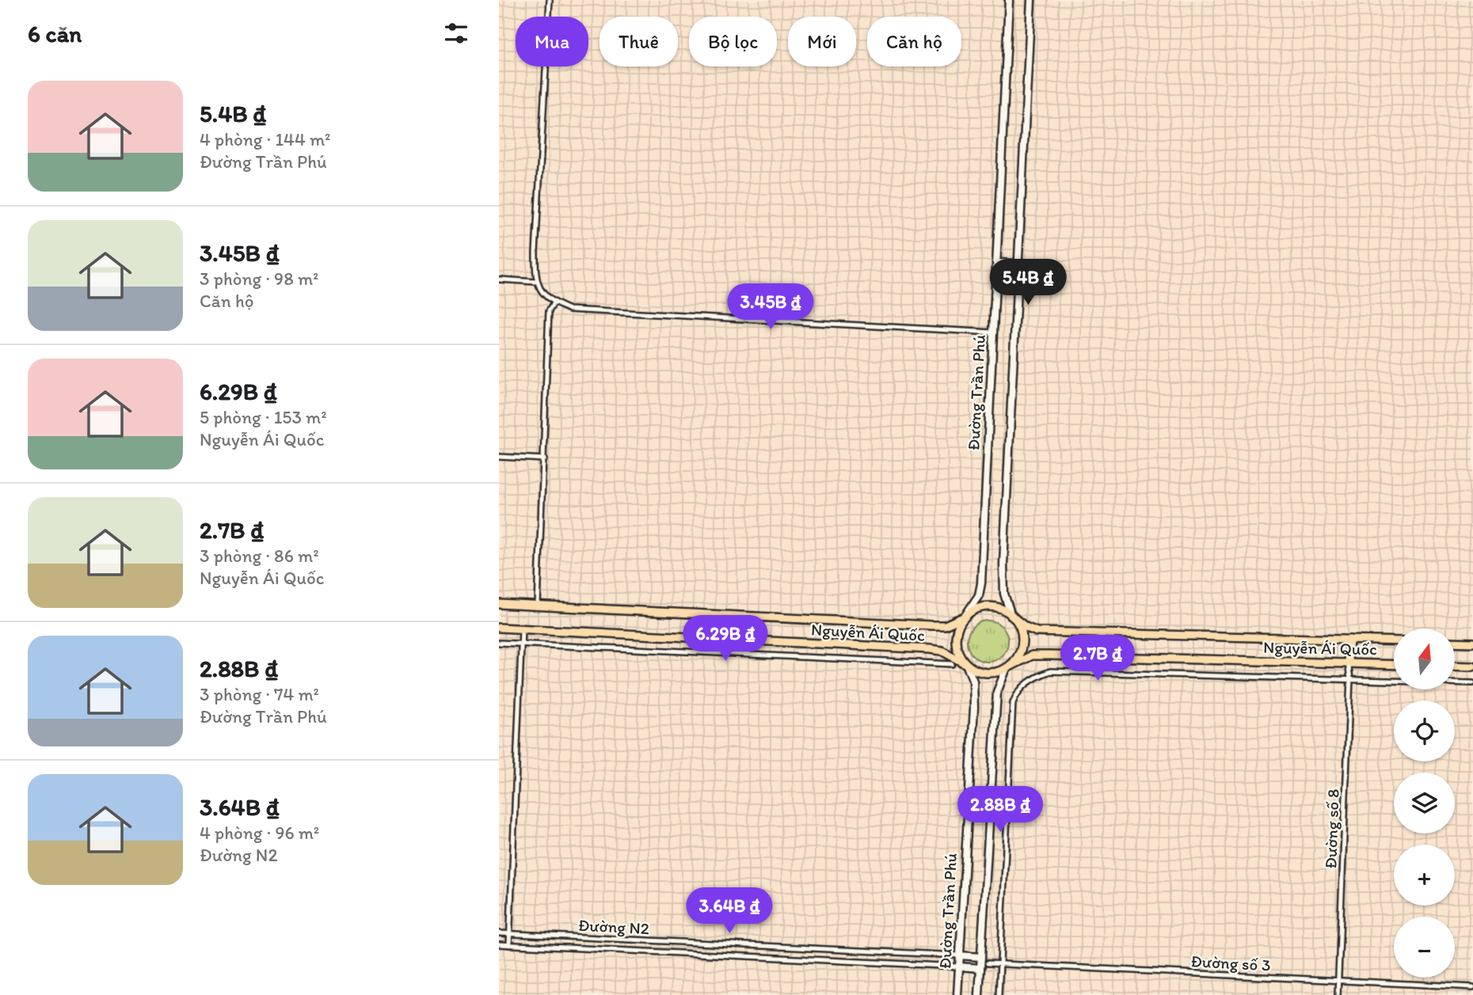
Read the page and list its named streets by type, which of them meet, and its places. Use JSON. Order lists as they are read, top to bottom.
{
  "streets": {
    "main road": ["Đường Trần Phú", "Nguyễn Ái Quốc"],
    "street": ["Đường số 8", "Đường N2", "Đường số 3"]
  },
  "crossings": [
    ["Đường Trần Phú", "Nguyễn Ái Quốc"],
    ["Đường Trần Phú", "Đường N2"],
    ["Nguyễn Ái Quốc", "Đường số 8"],
    ["Đường số 8", "Đường số 3"]
  ],
  "north": "top",
  "page": {
    "heading": "6 căn",
    "chip": [
      "Mua",
      "Thuê",
      "Bộ lọc",
      "Mới",
      "Căn hộ"
    ],
    "list": [
      {
        "name": "5.4B ₫",
        "note": "4 phòng · 144 m² · Đường Trần Phú"
      },
      {
        "name": "3.45B ₫",
        "note": "3 phòng · 98 m² · Căn hộ"
      },
      {
        "name": "6.29B ₫",
        "note": "5 phòng · 153 m² · Nguyễn Ái Quốc"
      },
      {
        "name": "2.7B ₫",
        "note": "3 phòng · 86 m² · Nguyễn Ái Quốc"
      },
      {
        "name": "2.88B ₫",
        "note": "3 phòng · 74 m² · Đường Trần Phú"
      },
      {
        "name": "3.64B ₫",
        "note": "4 phòng · 96 m² · Đường N2"
      }
    ],
    "price": [
      "5.4B ₫",
      "3.45B ₫",
      "6.29B ₫",
      "2.7B ₫",
      "2.88B ₫",
      "3.64B ₫"
    ],
    "map_buttons": ["+", "−"]
  }
}
